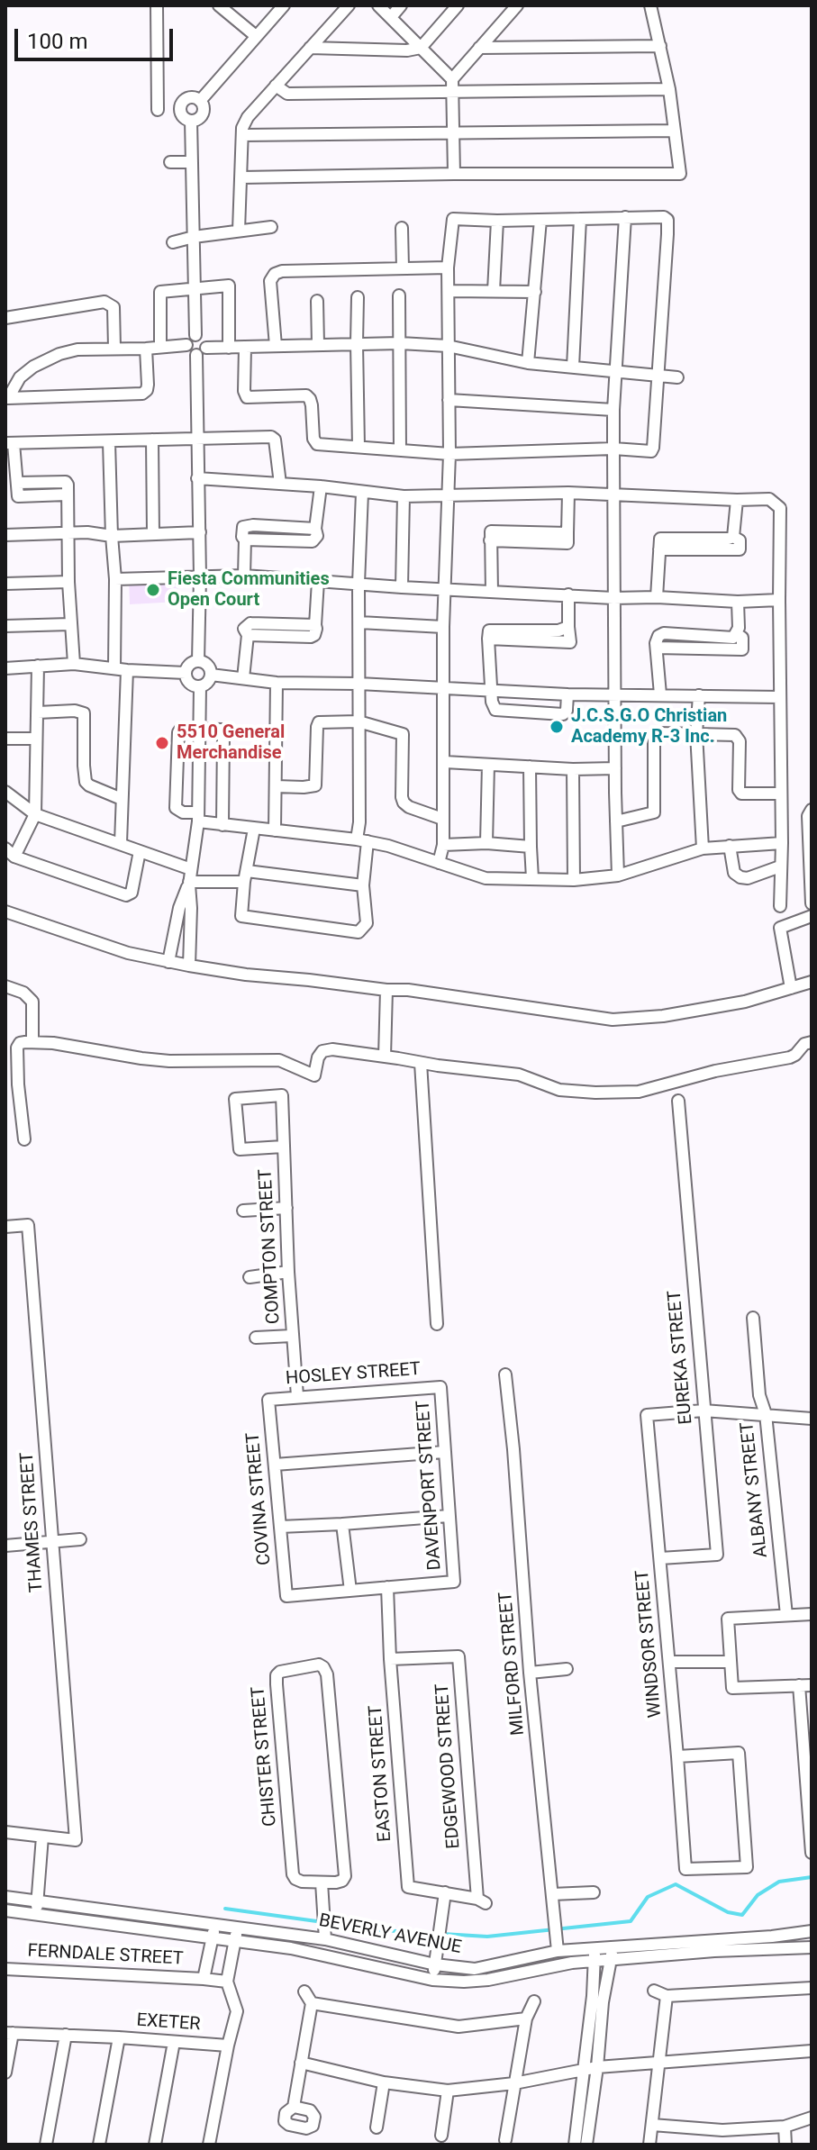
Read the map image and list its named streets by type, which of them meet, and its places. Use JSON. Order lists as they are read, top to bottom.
{
  "streets": {
    "street": [
      "COMPTON STREET",
      "EUREKA STREET",
      "HOSLEY STREET",
      "DAVENPORT STREET",
      "ALBANY STREET",
      "COVINA STREET",
      "THAMES STREET",
      "WINDSOR STREET",
      "MILFORD STREET",
      "CHISTER STREET",
      "EDGEWOOD STREET",
      "EASTON STREET",
      "BEVERLY AVENUE",
      "FERNDALE STREET",
      "EXETER"
    ]
  },
  "crossings": [
    ["COMPTON STREET", "HOSLEY STREET"],
    ["EUREKA STREET", "WINDSOR STREET"],
    ["HOSLEY STREET", "DAVENPORT STREET"],
    ["HOSLEY STREET", "COVINA STREET"],
    ["DAVENPORT STREET", "EASTON STREET"],
    ["MILFORD STREET", "BEVERLY AVENUE"],
    ["EDGEWOOD STREET", "EASTON STREET"],
    ["BEVERLY AVENUE", "FERNDALE STREET"]
  ],
  "places": ["Fiesta Communities Open Court", "J.C.S.G.O Christian Academy R-3 Inc.", "5510 General Merchandise"],
  "scale_bar": "100 m"
}
